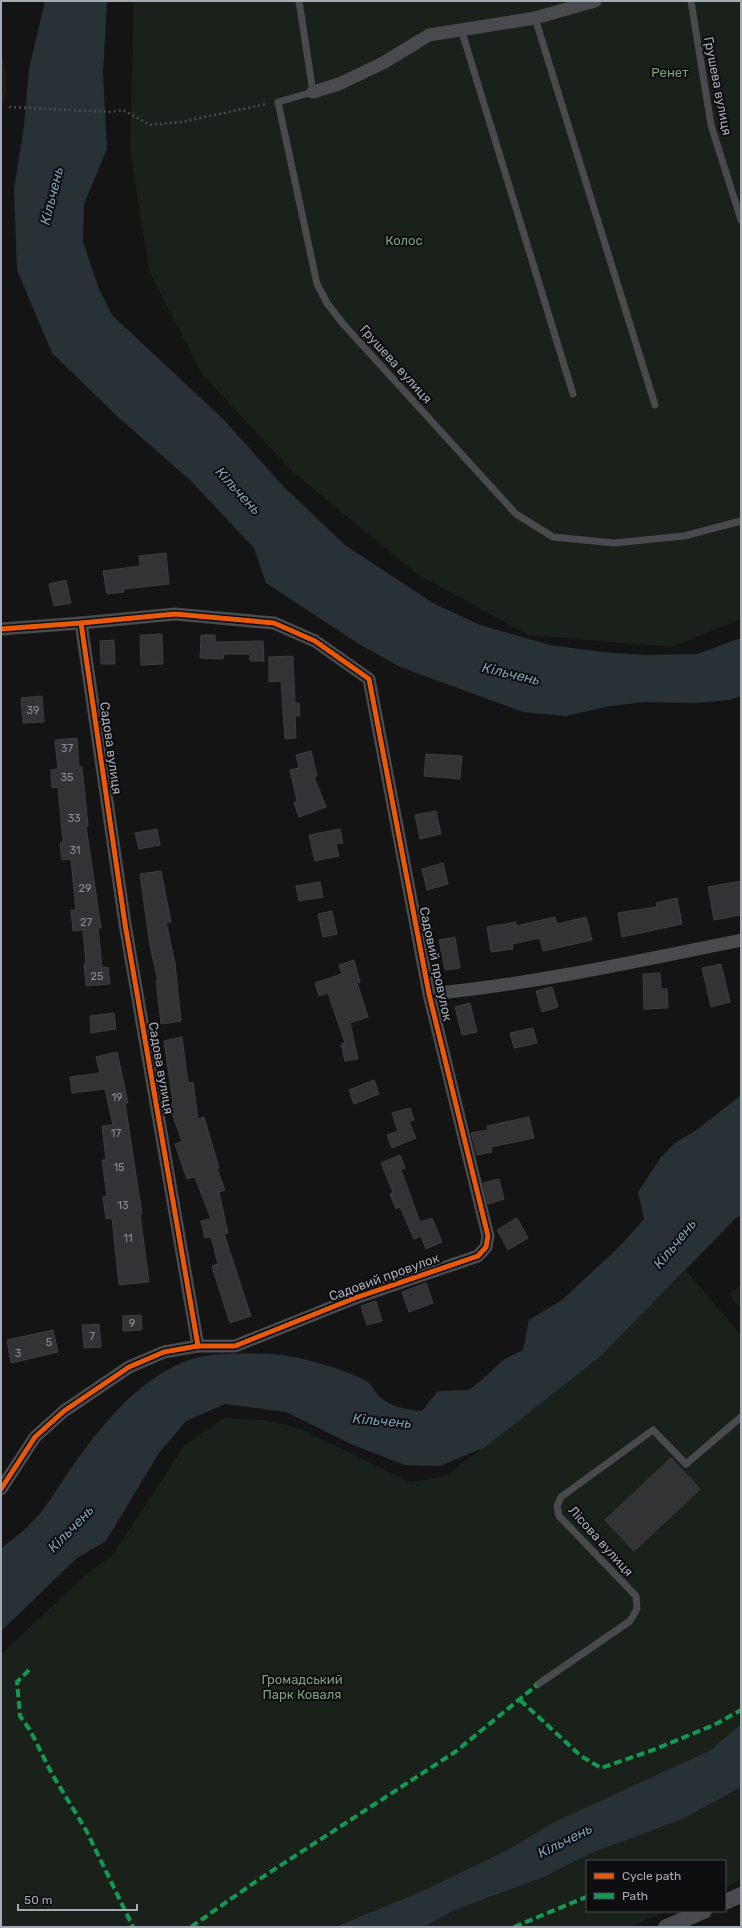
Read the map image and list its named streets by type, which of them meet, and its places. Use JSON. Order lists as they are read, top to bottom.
{
  "streets": {
    "street": ["Садова вулиця", "Садовий провулок"],
    "lane": ["Грушева вулиця", "Лісова вулиця"]
  },
  "crossings": [
    ["Садова вулиця", "Садовий провулок"]
  ],
  "water": ["Кільчень"],
  "parks": ["Ренет", "Колос", "Громадський Парк Коваля"],
  "house_numbers": [
    "39",
    "37",
    "35",
    "33",
    "31",
    "29",
    "27",
    "25",
    "19",
    "17",
    "15",
    "13",
    "11",
    "9",
    "7",
    "5",
    "3"
  ],
  "legend": ["Cycle path", "Path"],
  "scale_bar": "50 m"
}
